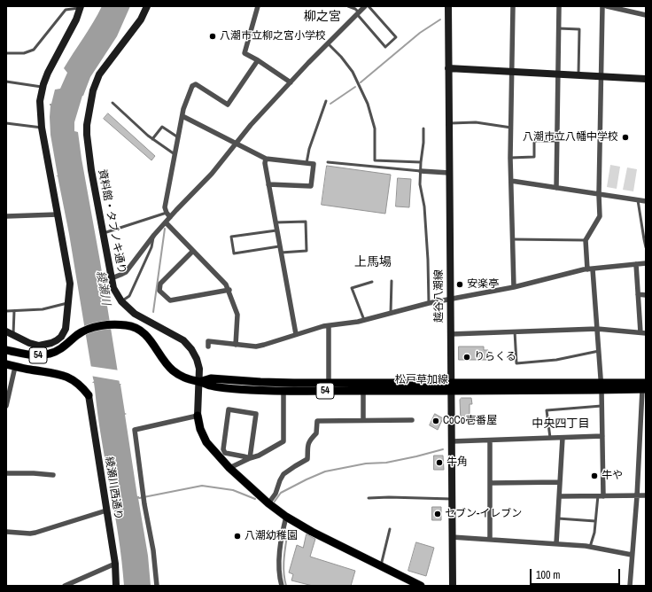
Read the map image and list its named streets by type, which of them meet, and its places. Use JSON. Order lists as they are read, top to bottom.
{
  "streets": {
    "main road": ["54", "松戸草加線"],
    "street": ["資料館・タブノキ通り", "越谷八潮線", "綾瀬川西通り"]
  },
  "crossings": [
    ["資料館・タブノキ通り", "松戸草加線"],
    ["越谷八潮線", "松戸草加線"],
    ["54", "綾瀬川西通り"]
  ],
  "districts": ["柳之宮", "上馬場", "中央四丁目"],
  "water": ["綾瀬川"],
  "places": [
    "八潮市立柳之宮小学校",
    "八潮市立八幡中学校",
    "安楽亭",
    "りらくる",
    "CoCo壱番屋",
    "牛角",
    "牛や",
    "セブン-イレブン",
    "八潮幼稚園"
  ],
  "scale_bar": "100 m"
}
